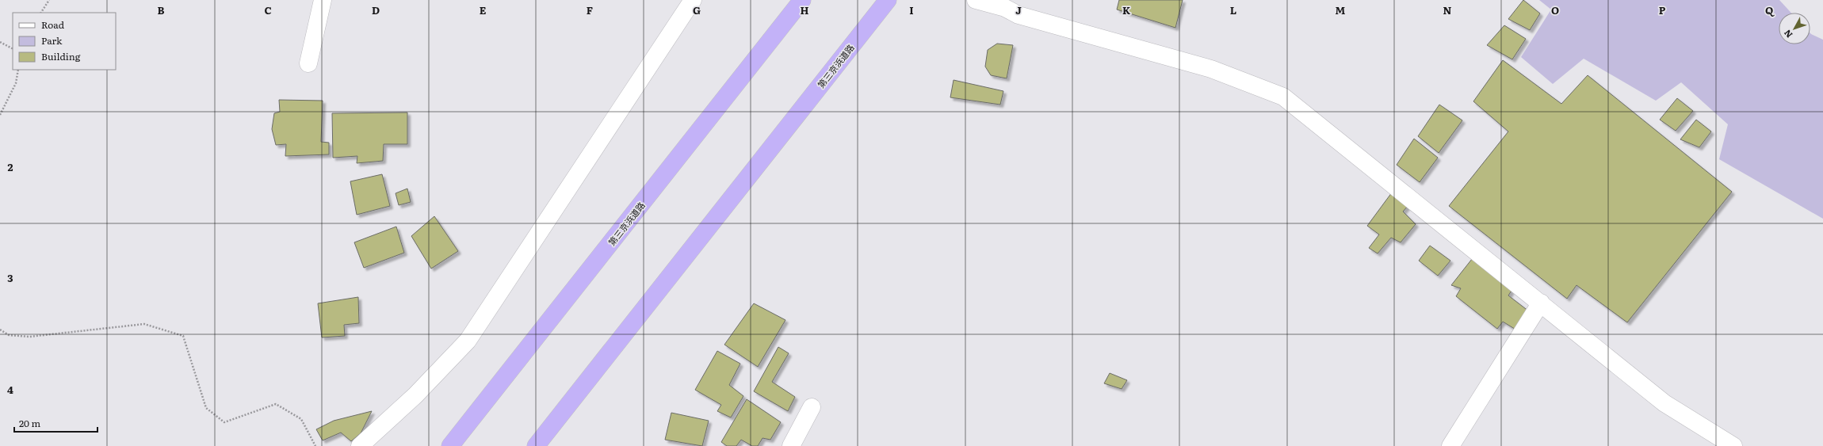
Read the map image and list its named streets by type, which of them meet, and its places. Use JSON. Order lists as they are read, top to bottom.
{
  "streets": {
    "highway": ["第三京浜道路"]
  },
  "legend": ["Road", "Park", "Building"],
  "scale_bar": "20 m",
  "north": "bottom left",
  "grid": {
    "columns": [
      "B",
      "C",
      "D",
      "E",
      "F",
      "G",
      "H",
      "I",
      "J",
      "K",
      "L",
      "M",
      "N",
      "O",
      "P",
      "Q"
    ],
    "rows": ["2", "3", "4"]
  }
}
